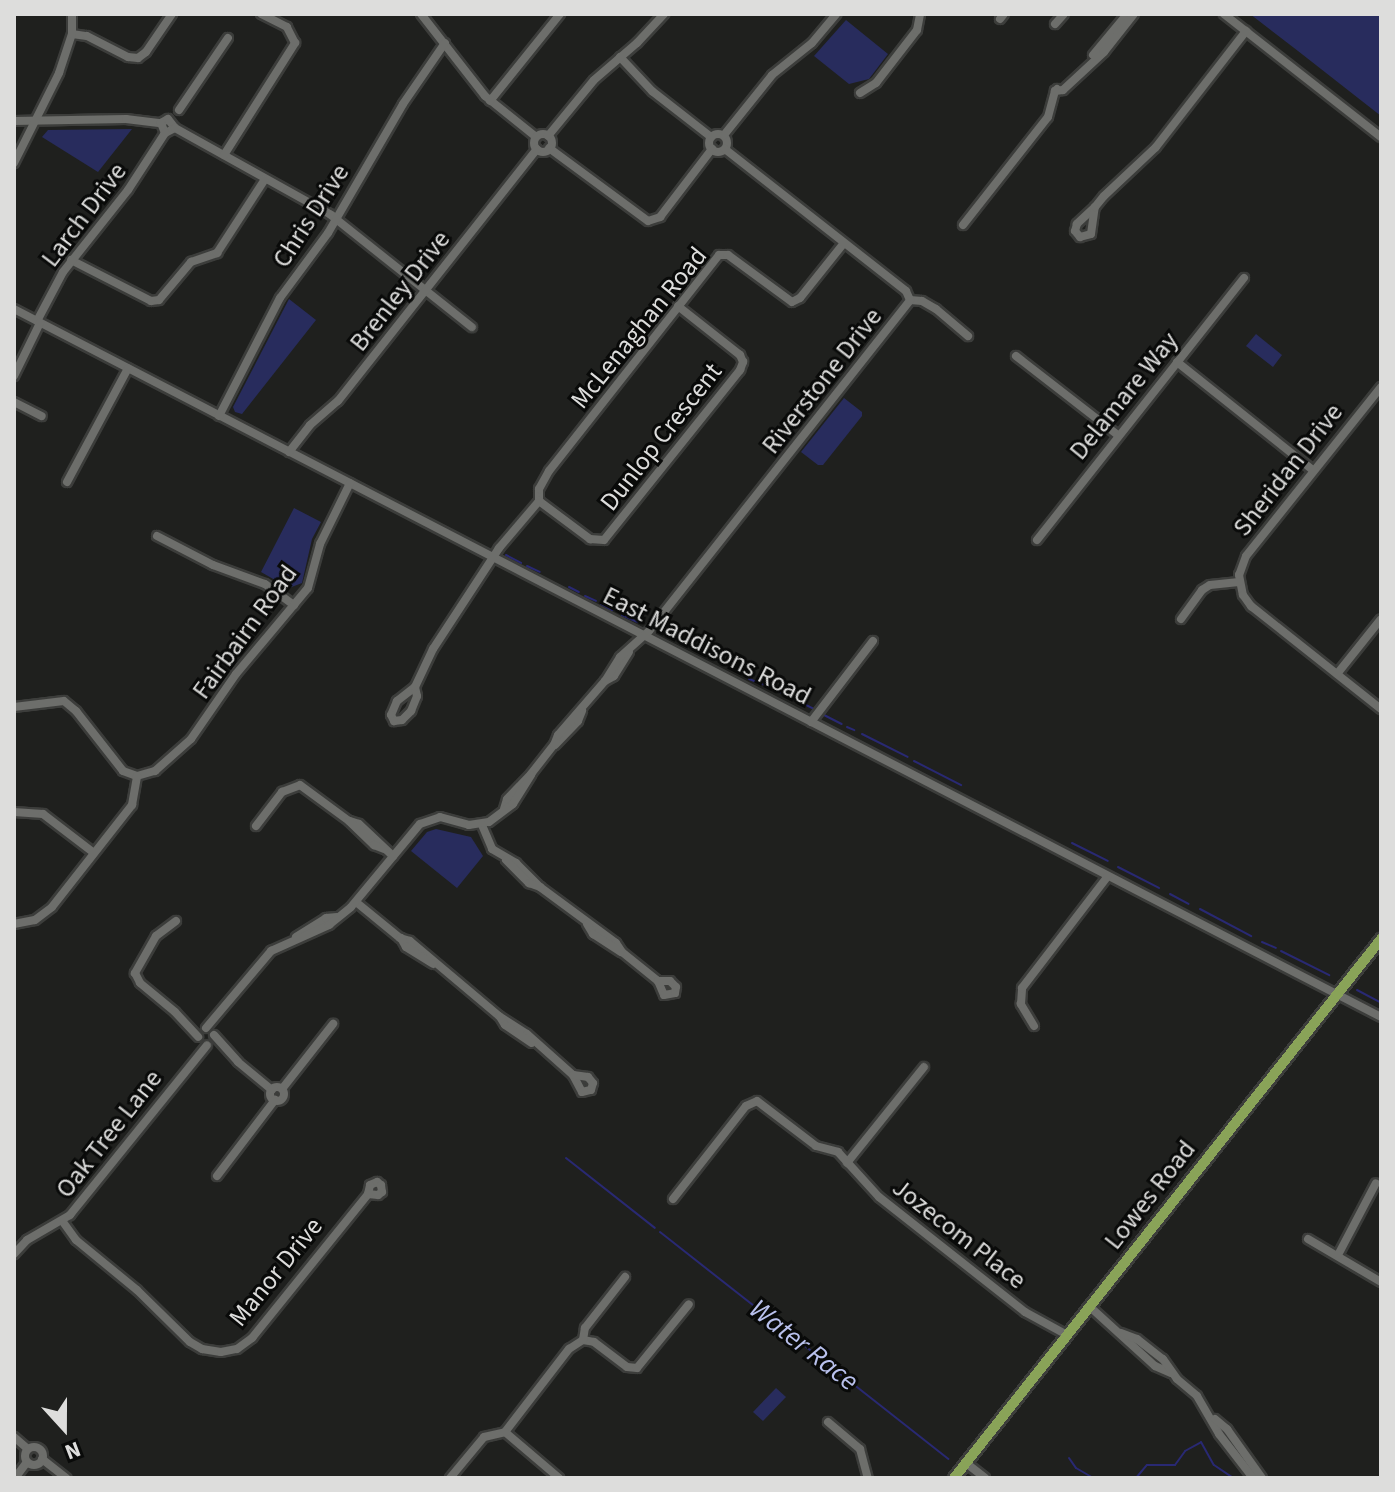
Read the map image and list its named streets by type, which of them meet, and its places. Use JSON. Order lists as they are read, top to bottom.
{
  "streets": {
    "main road": ["Lowes Road"],
    "street": [
      "Larch Drive",
      "Chris Drive",
      "Brenley Drive",
      "McLenaghan Road",
      "Riverstone Drive",
      "Delamare Way",
      "Dunlop Crescent",
      "Sheridan Drive",
      "Fairbairn Road",
      "East Maddisons Road",
      "Oak Tree Lane",
      "Jozecom Place",
      "Manor Drive"
    ]
  },
  "crossings": [
    ["Larch Drive", "East Maddisons Road"],
    ["Chris Drive", "East Maddisons Road"],
    ["Brenley Drive", "East Maddisons Road"],
    ["McLenaghan Road", "Riverstone Drive"],
    ["McLenaghan Road", "Dunlop Crescent"],
    ["McLenaghan Road", "East Maddisons Road"],
    ["Riverstone Drive", "East Maddisons Road"],
    ["Fairbairn Road", "East Maddisons Road"],
    ["East Maddisons Road", "Lowes Road"],
    ["Oak Tree Lane", "Manor Drive"],
    ["Lowes Road", "Jozecom Place"]
  ],
  "water": ["Water Race"],
  "north": "bottom"
}
